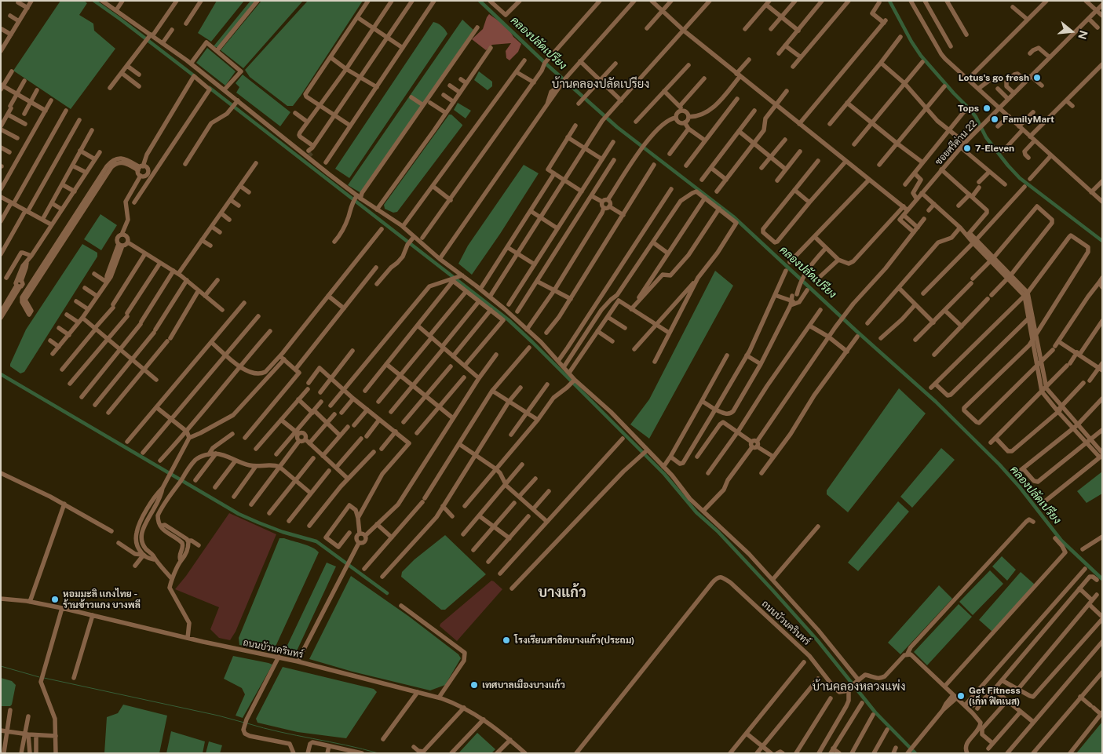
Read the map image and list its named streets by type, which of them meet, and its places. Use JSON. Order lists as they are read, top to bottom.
{
  "streets": {
    "street": ["ซอยศรีด่าน 22", "ถนนบัวนครินทร์"]
  },
  "districts": ["บ้านคลองปลัดเปรียง", "บางแก้ว", "บ้านคลองหลวงแพ่ง"],
  "water": ["คลองปลัดเปรียง"],
  "places": [
    "Lotus's go fresh",
    "Tops",
    "FamilyMart",
    "7-Eleven",
    "หอมมะลิ เเกงไทย - ร้านข้าวแกง บางพลี",
    "โรงเรียนสาธิตบางแก้ว(ประถม)",
    "เทศบาลเมืองบางแก้ว",
    "Get Fitness (เก็ท ฟิตเนส)"
  ],
  "north": "right"
}
